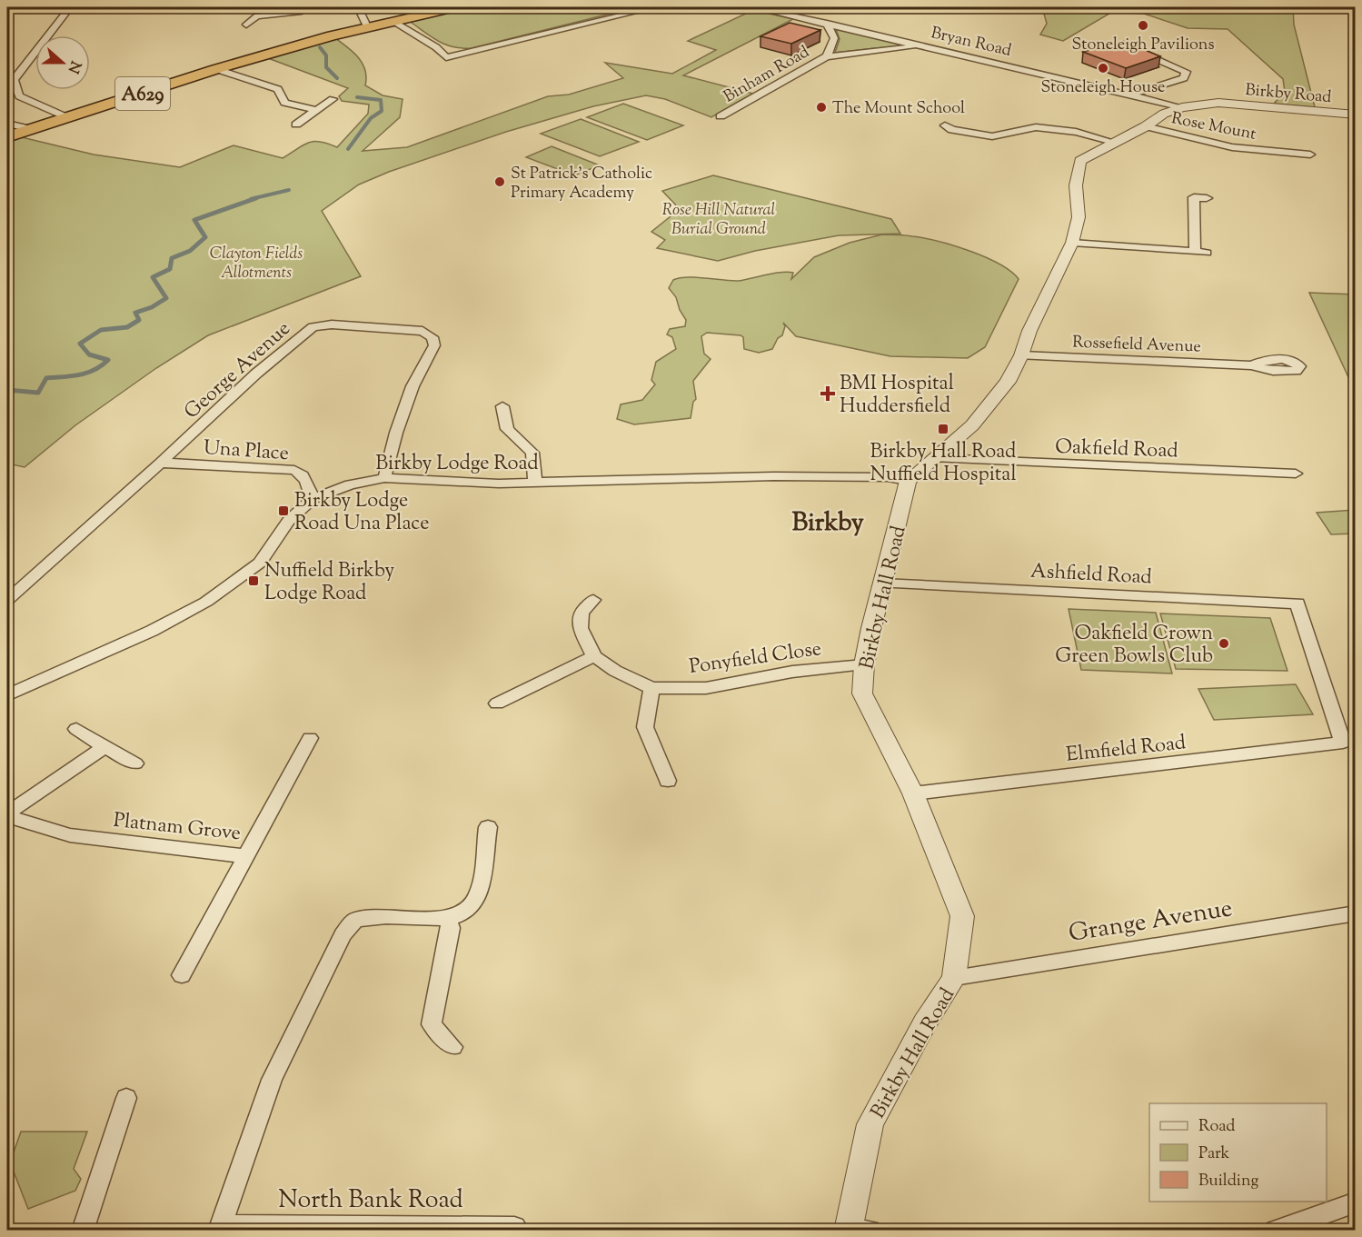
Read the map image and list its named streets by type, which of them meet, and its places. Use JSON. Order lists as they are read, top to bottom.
{
  "streets": {
    "highway": ["A629"],
    "street": [
      "Bryan Road",
      "Binham Road",
      "Birkby Road",
      "Rose Mount",
      "Rossefield Avenue",
      "George Avenue",
      "Oakfield Road",
      "Una Place",
      "Birkby Lodge Road",
      "Ashfield Road",
      "Birkby Hall Road",
      "Ponyfield Close",
      "Elmfield Road",
      "Platnam Grove",
      "Grange Avenue",
      "North Bank Road"
    ]
  },
  "crossings": [
    ["Bryan Road", "Binham Road"],
    ["Bryan Road", "Birkby Road"],
    ["George Avenue", "Una Place"],
    ["George Avenue", "Birkby Lodge Road"],
    ["Una Place", "Birkby Lodge Road"],
    ["Birkby Lodge Road", "Birkby Hall Road"],
    ["Ashfield Road", "Birkby Hall Road"],
    ["Ashfield Road", "Elmfield Road"],
    ["Birkby Hall Road", "Ponyfield Close"],
    ["Birkby Hall Road", "Elmfield Road"],
    ["Birkby Hall Road", "Grange Avenue"]
  ],
  "districts": ["Birkby"],
  "parks": ["Rose Hill Natural Burial Ground", "Clayton Fields Allotments"],
  "places": {
    "other": [
      "Stoneleigh Pavilions",
      "Stoneleigh House",
      "The Mount School",
      "St Patrick's Catholic Primary Academy",
      "Oakfield Crown Green Bowls Club"
    ],
    "health": ["BMI Hospital Huddersfield"],
    "transit": ["Birkby Hall Road Nuffield Hospital", "Birkby Lodge Road Una Place", "Nuffield Birkby Lodge Road"]
  },
  "legend": ["Road", "Park", "Building"],
  "north": "right"
}
